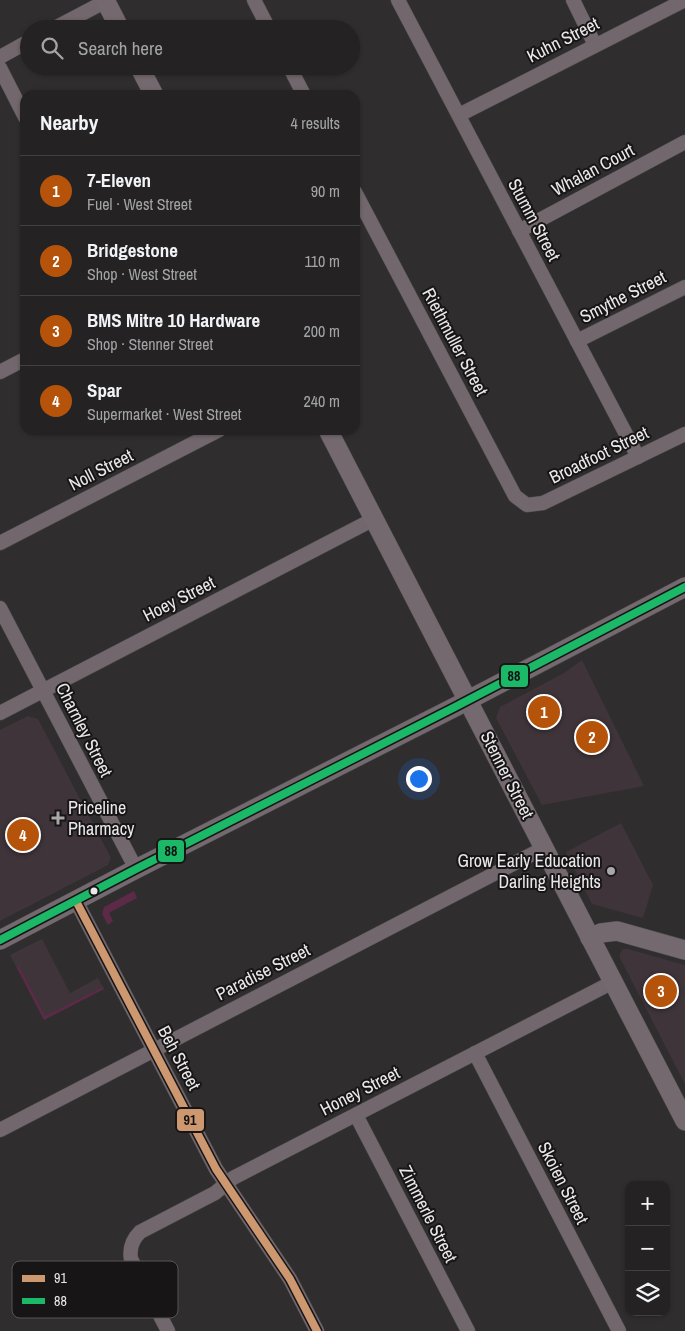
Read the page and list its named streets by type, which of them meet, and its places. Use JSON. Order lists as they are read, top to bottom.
{
  "streets": {
    "main road": ["Stenner Street"],
    "street": [
      "Kuhn Street",
      "Whalan Court",
      "Stumm Street",
      "Smythe Street",
      "Riethmuller Street",
      "Broadfoot Street",
      "Noll Street",
      "Hoey Street",
      "Charnley Street",
      "Paradise Street",
      "Beh Street",
      "Honey Street",
      "Skoien Street",
      "Zimmerle Street"
    ]
  },
  "crossings": [
    ["Kuhn Street", "Stumm Street"],
    ["Whalan Court", "Stumm Street"],
    ["Stumm Street", "Smythe Street"],
    ["Stumm Street", "Broadfoot Street"],
    ["Riethmuller Street", "Broadfoot Street"],
    ["Hoey Street", "Charnley Street"],
    ["Hoey Street", "Stenner Street"],
    ["Stenner Street", "Paradise Street"],
    ["Stenner Street", "Honey Street"],
    ["Paradise Street", "Beh Street"],
    ["Beh Street", "Honey Street"],
    ["Honey Street", "Skoien Street"],
    ["Honey Street", "Zimmerle Street"]
  ],
  "places": {
    "health": ["Priceline Pharmacy"],
    "other": ["Grow Early Education Darling Heights"]
  },
  "lines": ["transit line 88", "transit line 91"],
  "legend": ["91", "88"],
  "page": {
    "search": "Search here",
    "heading": ["Nearby", "4 results"],
    "list": [
      {
        "mark": "1",
        "name": "7-Eleven",
        "note": "Fuel · West Street",
        "value": "90 m"
      },
      {
        "mark": "2",
        "name": "Bridgestone",
        "note": "Shop · West Street",
        "value": "110 m"
      },
      {
        "mark": "3",
        "name": "BMS Mitre 10 Hardware",
        "note": "Shop · Stenner Street",
        "value": "200 m"
      },
      {
        "mark": "4",
        "name": "Spar",
        "note": "Supermarket · West Street",
        "value": "240 m"
      }
    ],
    "pins": [
      "1",
      "2",
      "4",
      "3"
    ],
    "map_buttons": ["+", "−"]
  }
}
